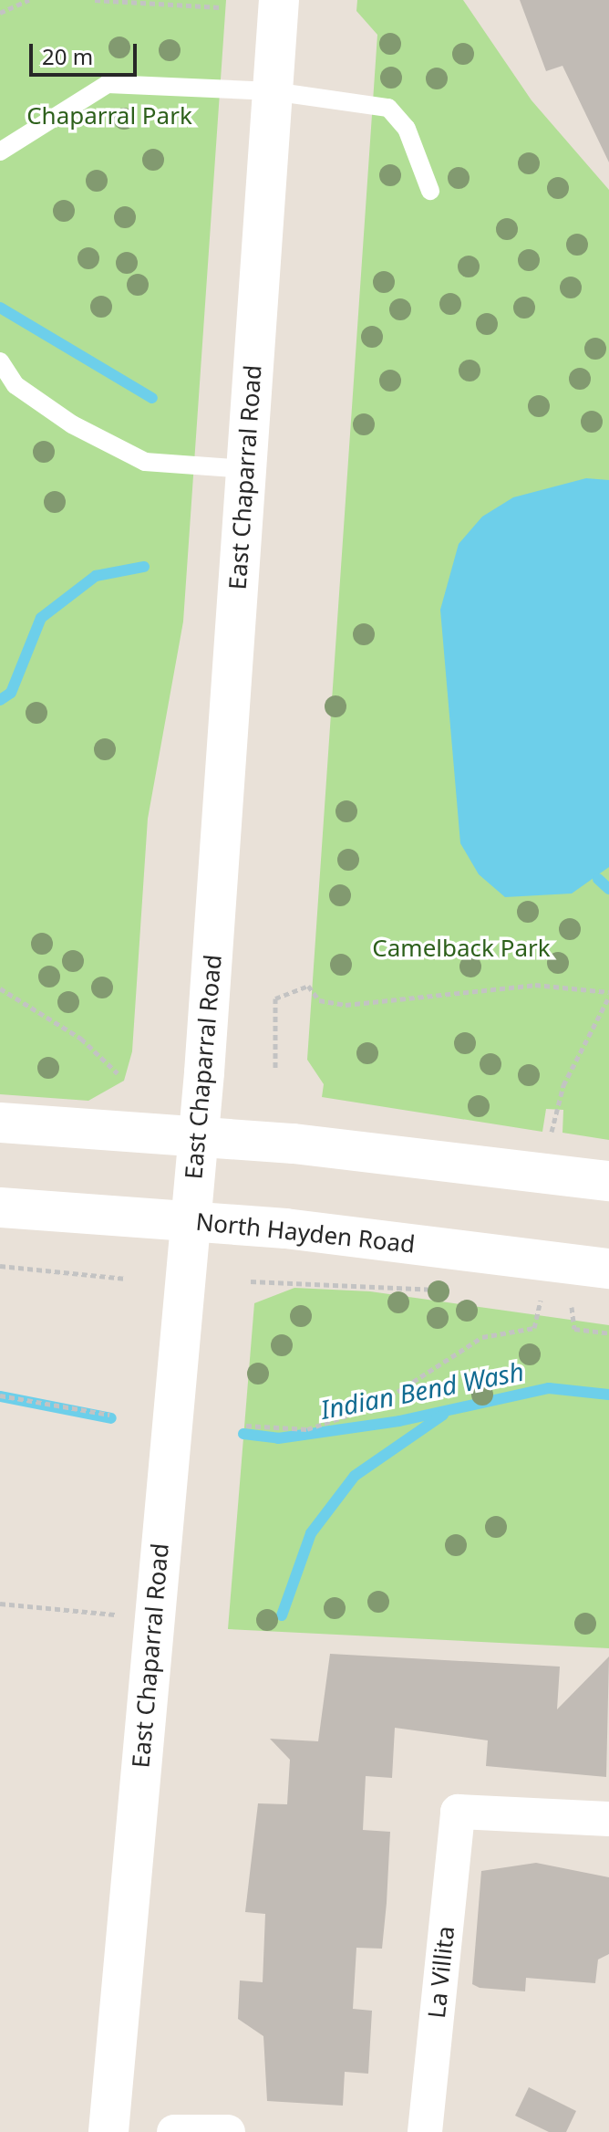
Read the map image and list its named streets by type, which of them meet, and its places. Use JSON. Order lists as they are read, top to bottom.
{
  "streets": {
    "main road": ["East Chaparral Road", "North Hayden Road"],
    "street": ["La Villita"]
  },
  "crossings": [
    ["East Chaparral Road", "North Hayden Road"]
  ],
  "water": ["Indian Bend Wash"],
  "parks": ["Chaparral Park", "Camelback Park"],
  "scale_bar": "20 m"
}
